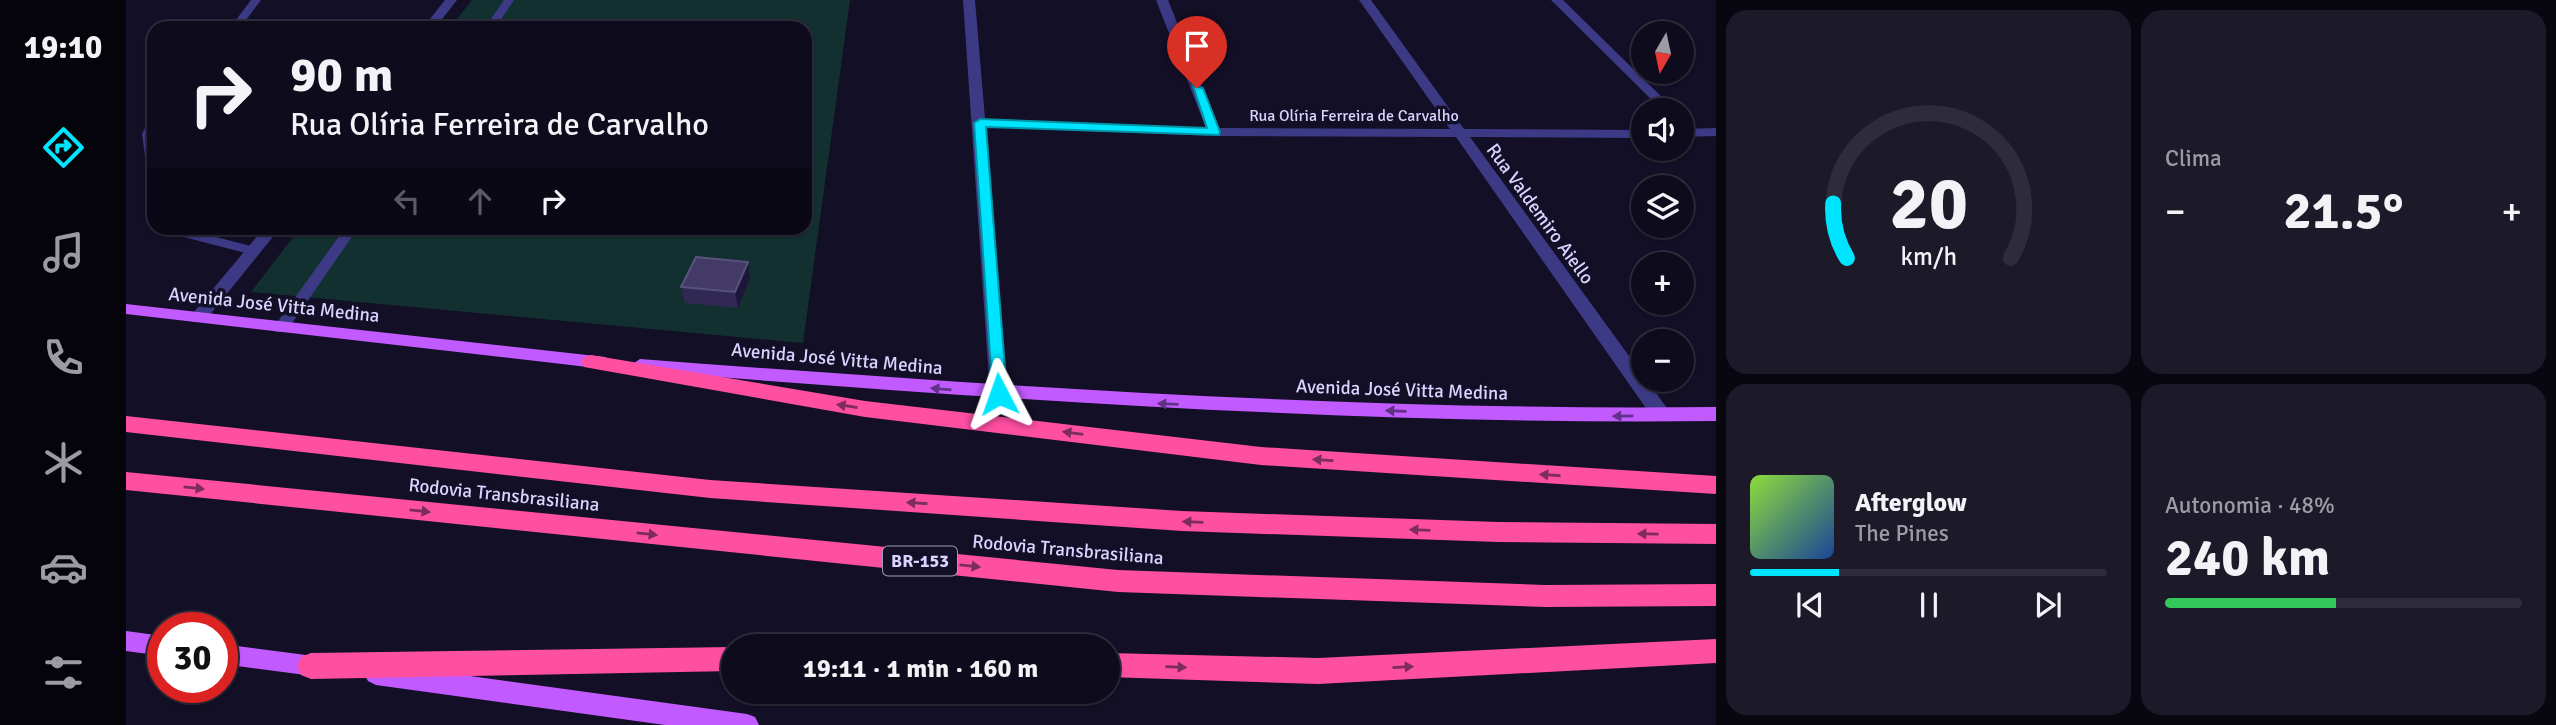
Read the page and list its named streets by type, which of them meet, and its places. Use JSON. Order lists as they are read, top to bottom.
{
  "streets": {
    "highway": ["Rodovia Transbrasiliana", "BR-153"],
    "main road": ["Avenida José Vitta Medina"],
    "street": ["Rua Olíria Ferreira de Carvalho", "Rua Valdemiro Aiello"]
  },
  "crossings": [
    ["Rua Olíria Ferreira de Carvalho", "Rua Valdemiro Aiello"],
    ["Rua Valdemiro Aiello", "Avenida José Vitta Medina"]
  ],
  "one_way": ["Avenida José Vitta Medina"],
  "north": "bottom",
  "page": {
    "tabs": "19:10",
    "tile": [
      "Clima",
      ["Autonomia · 48%", "240 km"]
    ],
    "map_buttons": ["+", "−"],
    "turn": ["90 m", "Rua Olíria Ferreira de Carvalho"],
    "heat": ["−", "21.5°", "+"],
    "song": ["Afterglow", "The Pines"],
    "limit": "30",
    "trip": "19:11 · 1 min · 160 m",
    "gauge": ["20", "km/h"]
  }
}
